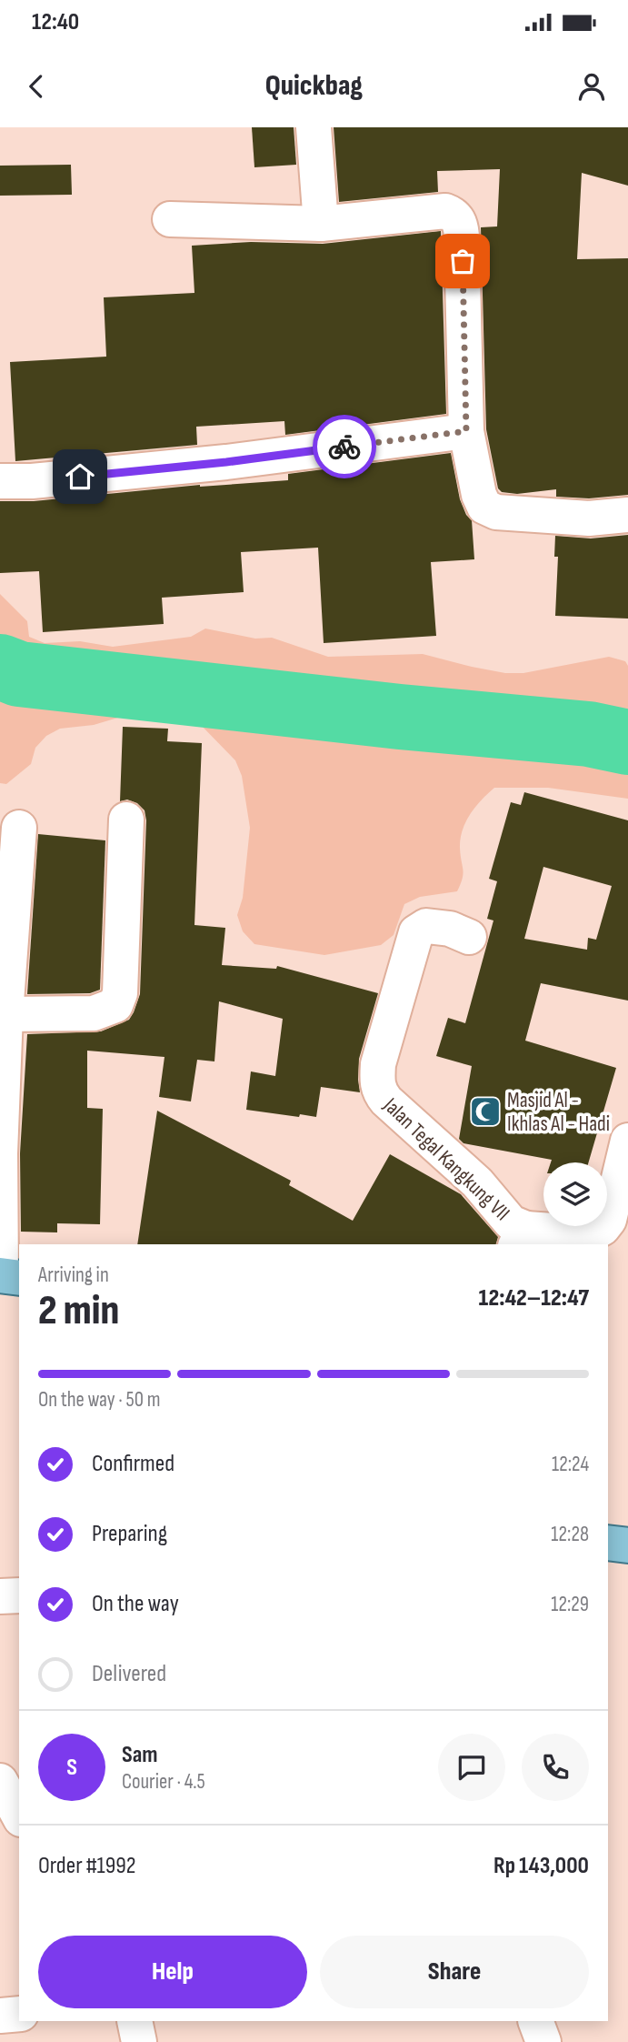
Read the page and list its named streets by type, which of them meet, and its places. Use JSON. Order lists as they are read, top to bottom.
{
  "streets": {
    "street": ["Jalan Tegal Kangkung VII"]
  },
  "places": {
    "mosque": ["Masjid Al - Ikhlas Al - Hadi"]
  },
  "page": {
    "status": "12:40",
    "header": "Quickbag",
    "heading": ["2 min", "Arriving in", "12:42–12:47"],
    "panel": [
      "Sam",
      "Courier · 4.5",
      "Order #1992",
      "Rp 143,000"
    ],
    "bar": "On the way · 50 m",
    "list": [
      ["Confirmed", "12:24"],
      ["Preparing", "12:28"],
      ["On the way", "12:29"],
      "Delivered"
    ],
    "round": "S",
    "buttons": ["Help", "Share"]
  }
}
